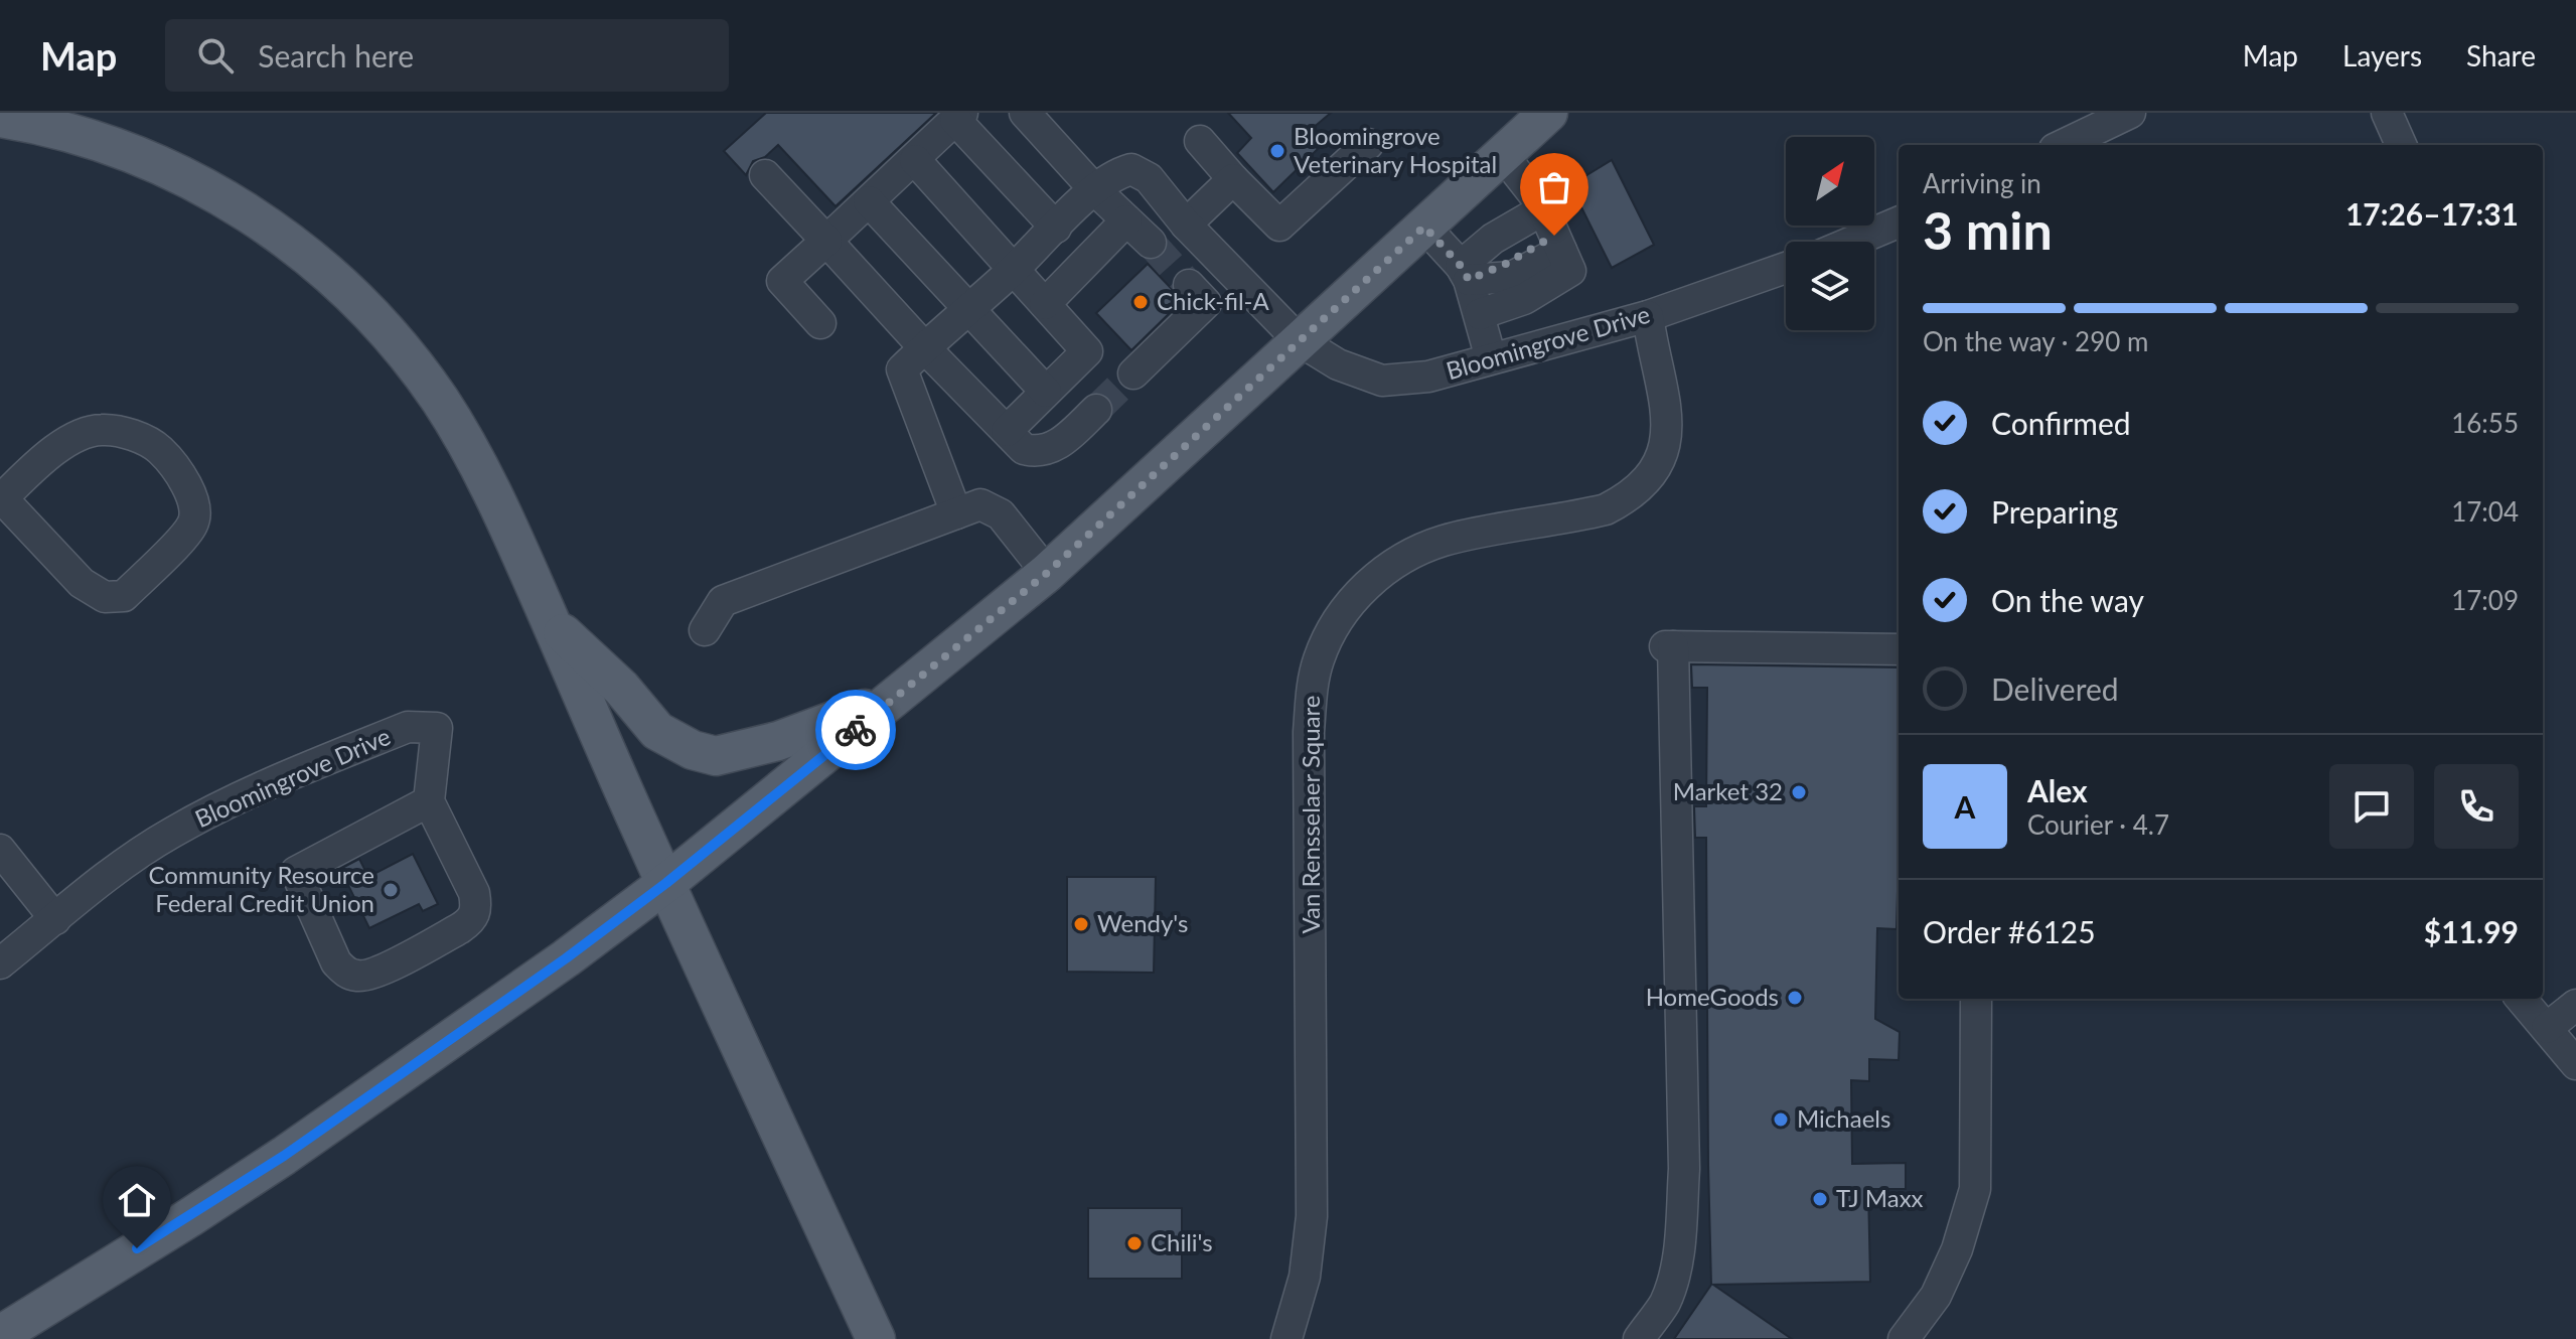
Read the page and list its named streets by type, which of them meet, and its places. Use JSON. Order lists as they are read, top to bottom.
{
  "streets": {
    "street": ["Bloomingrove Drive", "Van Rensselaer Square"]
  },
  "crossings": [
    ["Bloomingrove Drive", "Van Rensselaer Square"]
  ],
  "places": [
    "Bloomingrove Veterinary Hospital",
    "Chick-fil-A",
    "Market 32",
    "Community Resource Federal Credit Union",
    "Wendy's",
    "HomeGoods",
    "Michaels",
    "TJ Maxx",
    "Chili's"
  ],
  "north": "top right",
  "page": {
    "header": "Map",
    "search": "Search here",
    "nav": ["Map", "Layers", "Share"],
    "heading": ["3 min", "Arriving in", "17:26–17:31"],
    "panel": [
      "Alex",
      "Courier · 4.7",
      "Order #6125",
      "$11.99"
    ],
    "bar": "On the way · 290 m",
    "list": [
      ["Confirmed", "16:55"],
      ["Preparing", "17:04"],
      ["On the way", "17:09"],
      "Delivered"
    ],
    "round": "A"
  }
}
